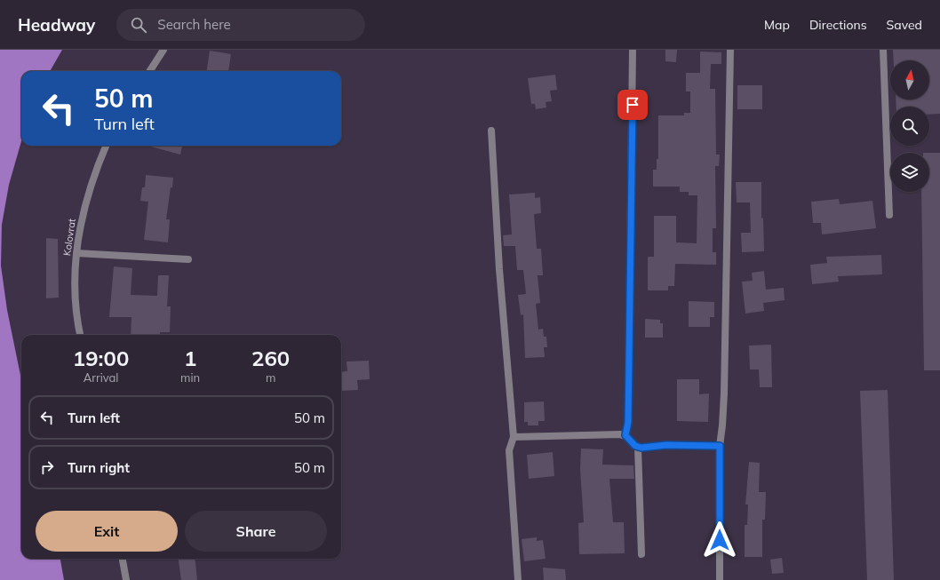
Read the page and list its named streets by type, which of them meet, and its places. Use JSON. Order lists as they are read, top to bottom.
{
  "streets": {
    "street": ["Kolovrat"]
  },
  "north": "top",
  "page": {
    "header": "Headway",
    "search": "Search here",
    "nav": ["Map", "Directions", "Saved"],
    "turn": ["50 m", "Turn left"],
    "eta": [
      "19:00",
      "Arrival",
      "1",
      "min",
      "260",
      "m"
    ],
    "list": [
      {
        "name": "Turn left",
        "value": "50 m"
      },
      {
        "name": "Turn right",
        "value": "50 m"
      }
    ],
    "buttons": ["Exit", "Share"]
  }
}
